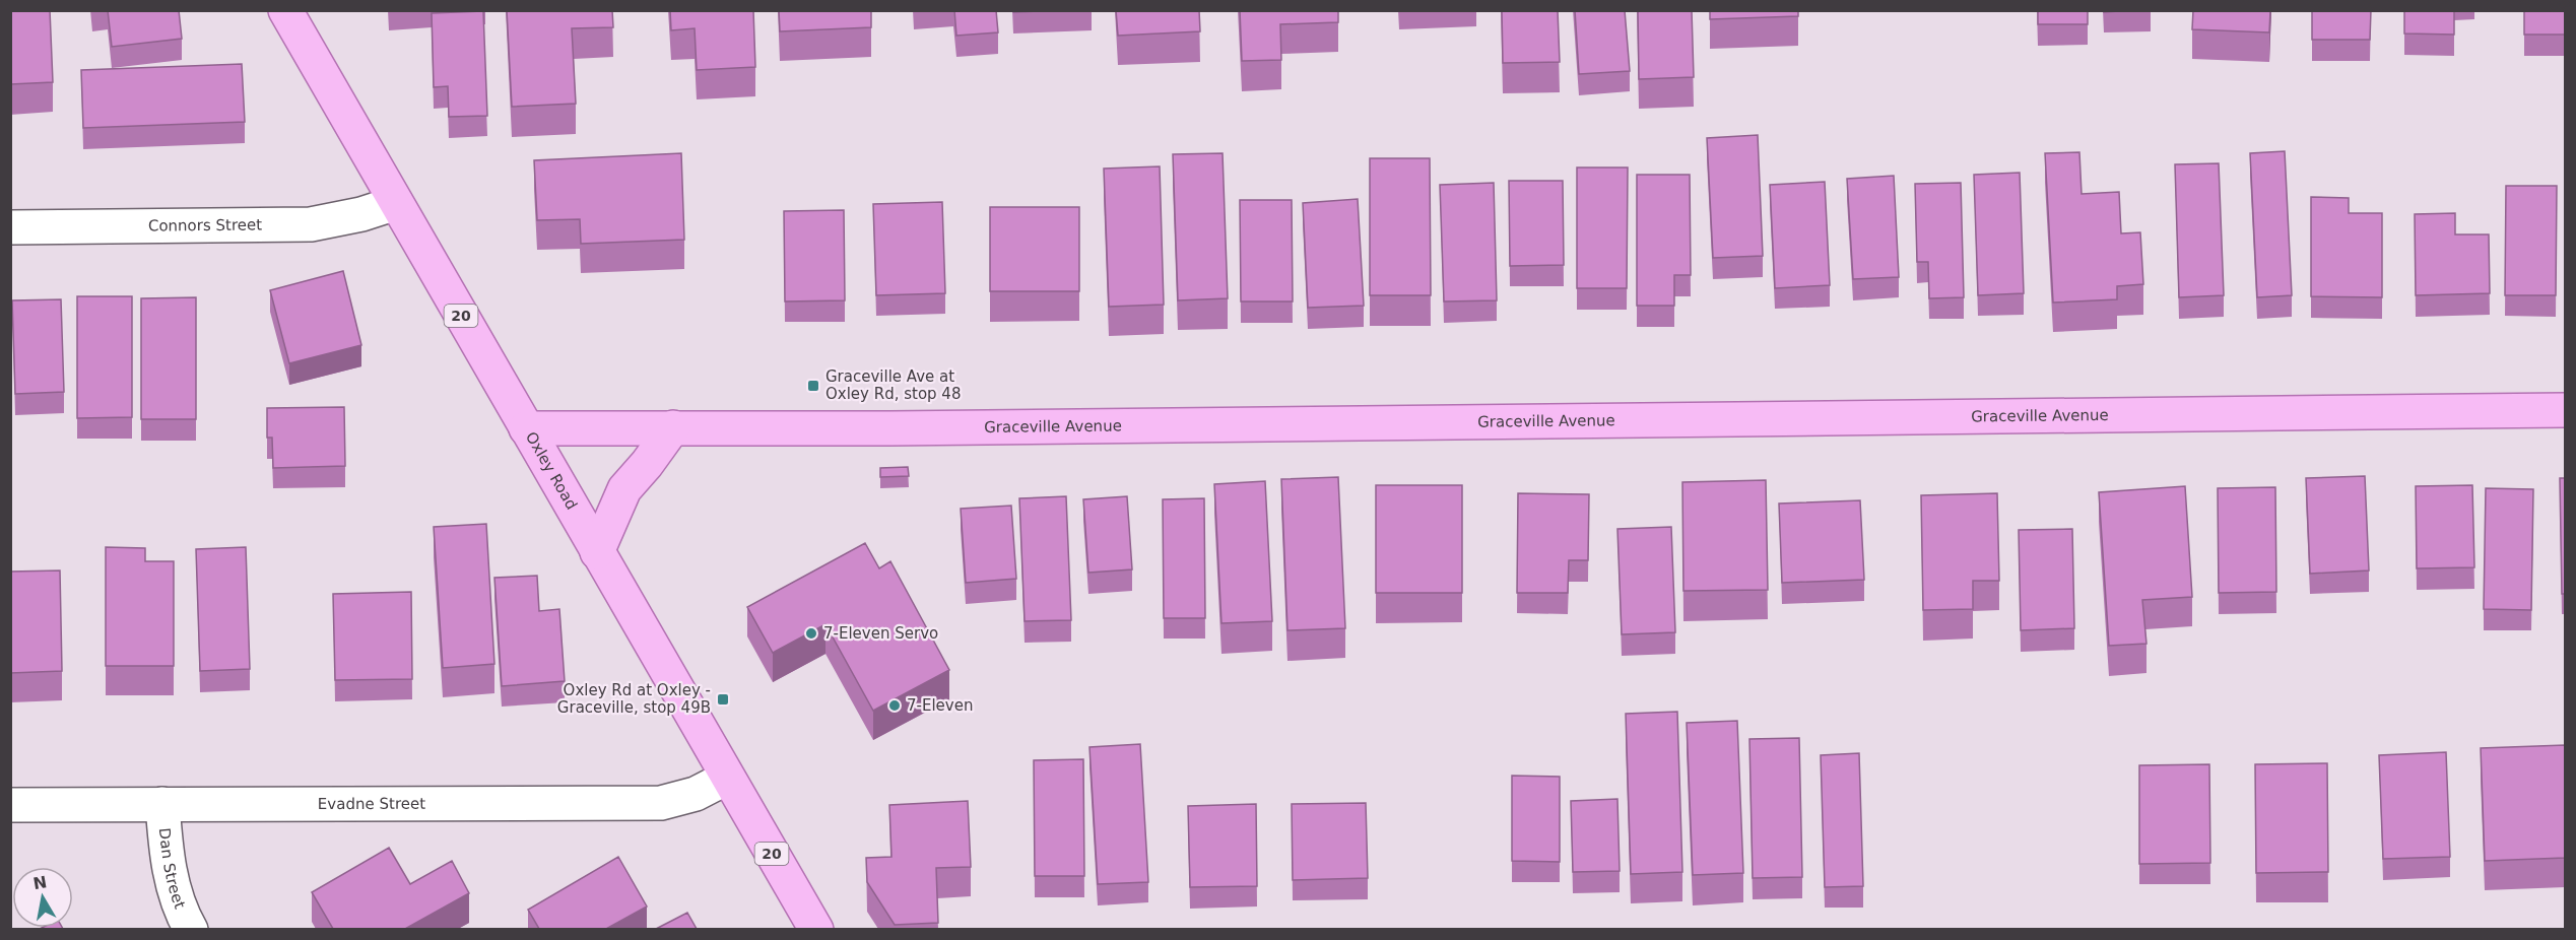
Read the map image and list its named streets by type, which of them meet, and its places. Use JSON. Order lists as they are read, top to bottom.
{
  "streets": {
    "main road": ["20", "Graceville Avenue", "Oxley Road"],
    "street": ["Connors Street", "Evadne Street", "Dan Street"]
  },
  "crossings": [
    ["Connors Street", "Oxley Road"],
    ["Graceville Avenue", "Oxley Road"],
    ["Oxley Road", "Evadne Street"],
    ["Evadne Street", "Dan Street"]
  ],
  "places": {
    "transit": ["Graceville Ave at Oxley Rd, stop 48", "Oxley Rd at Oxley - Graceville, stop 49B"],
    "other": ["7-Eleven Servo", "7-Eleven"]
  },
  "north": "top"
}
